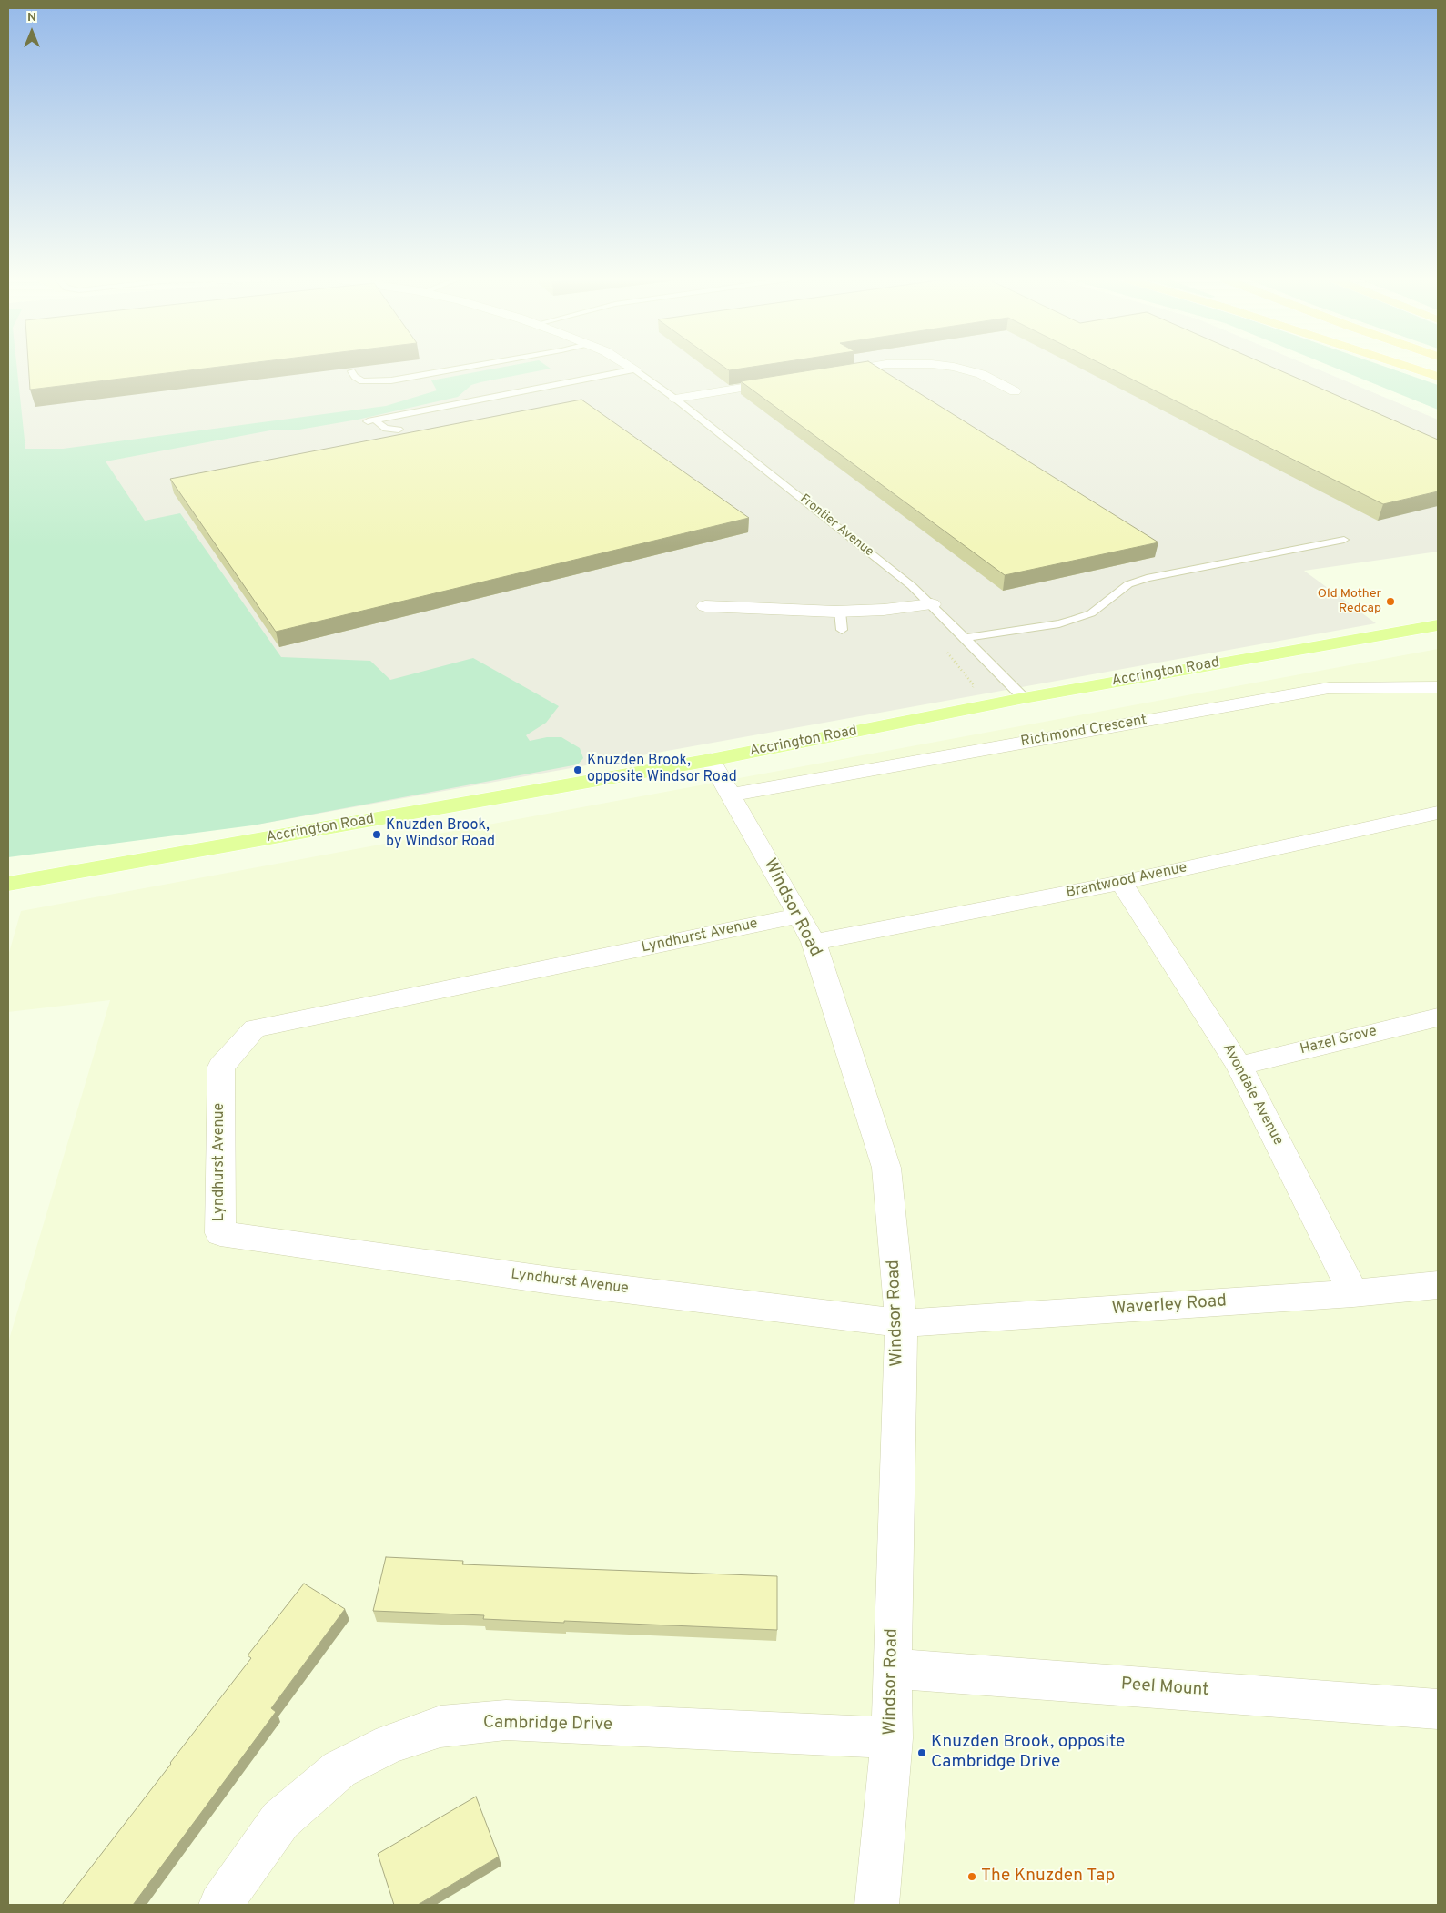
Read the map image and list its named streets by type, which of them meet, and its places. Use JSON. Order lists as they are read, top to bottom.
{
  "streets": {
    "main road": ["Accrington Road"],
    "street": [
      "Richmond Crescent",
      "Brantwood Avenue",
      "Windsor Road",
      "Lyndhurst Avenue",
      "Hazel Grove",
      "Avondale Avenue",
      "Waverley Road",
      "Peel Mount",
      "Cambridge Drive"
    ],
    "lane": ["Frontier Avenue"]
  },
  "crossings": [
    ["Frontier Avenue", "Accrington Road"],
    ["Accrington Road", "Windsor Road"],
    ["Richmond Crescent", "Windsor Road"],
    ["Brantwood Avenue", "Windsor Road"],
    ["Brantwood Avenue", "Lyndhurst Avenue"],
    ["Brantwood Avenue", "Avondale Avenue"],
    ["Windsor Road", "Lyndhurst Avenue"],
    ["Windsor Road", "Waverley Road"],
    ["Windsor Road", "Peel Mount"],
    ["Windsor Road", "Cambridge Drive"],
    ["Lyndhurst Avenue", "Waverley Road"],
    ["Hazel Grove", "Avondale Avenue"],
    ["Avondale Avenue", "Waverley Road"]
  ],
  "places": [
    "Old Mother Redcap",
    "Knuzden Brook, opposite Windsor Road",
    "Knuzden Brook, by Windsor Road",
    "Knuzden Brook, opposite Cambridge Drive",
    "The Knuzden Tap"
  ],
  "north": "top"
}
